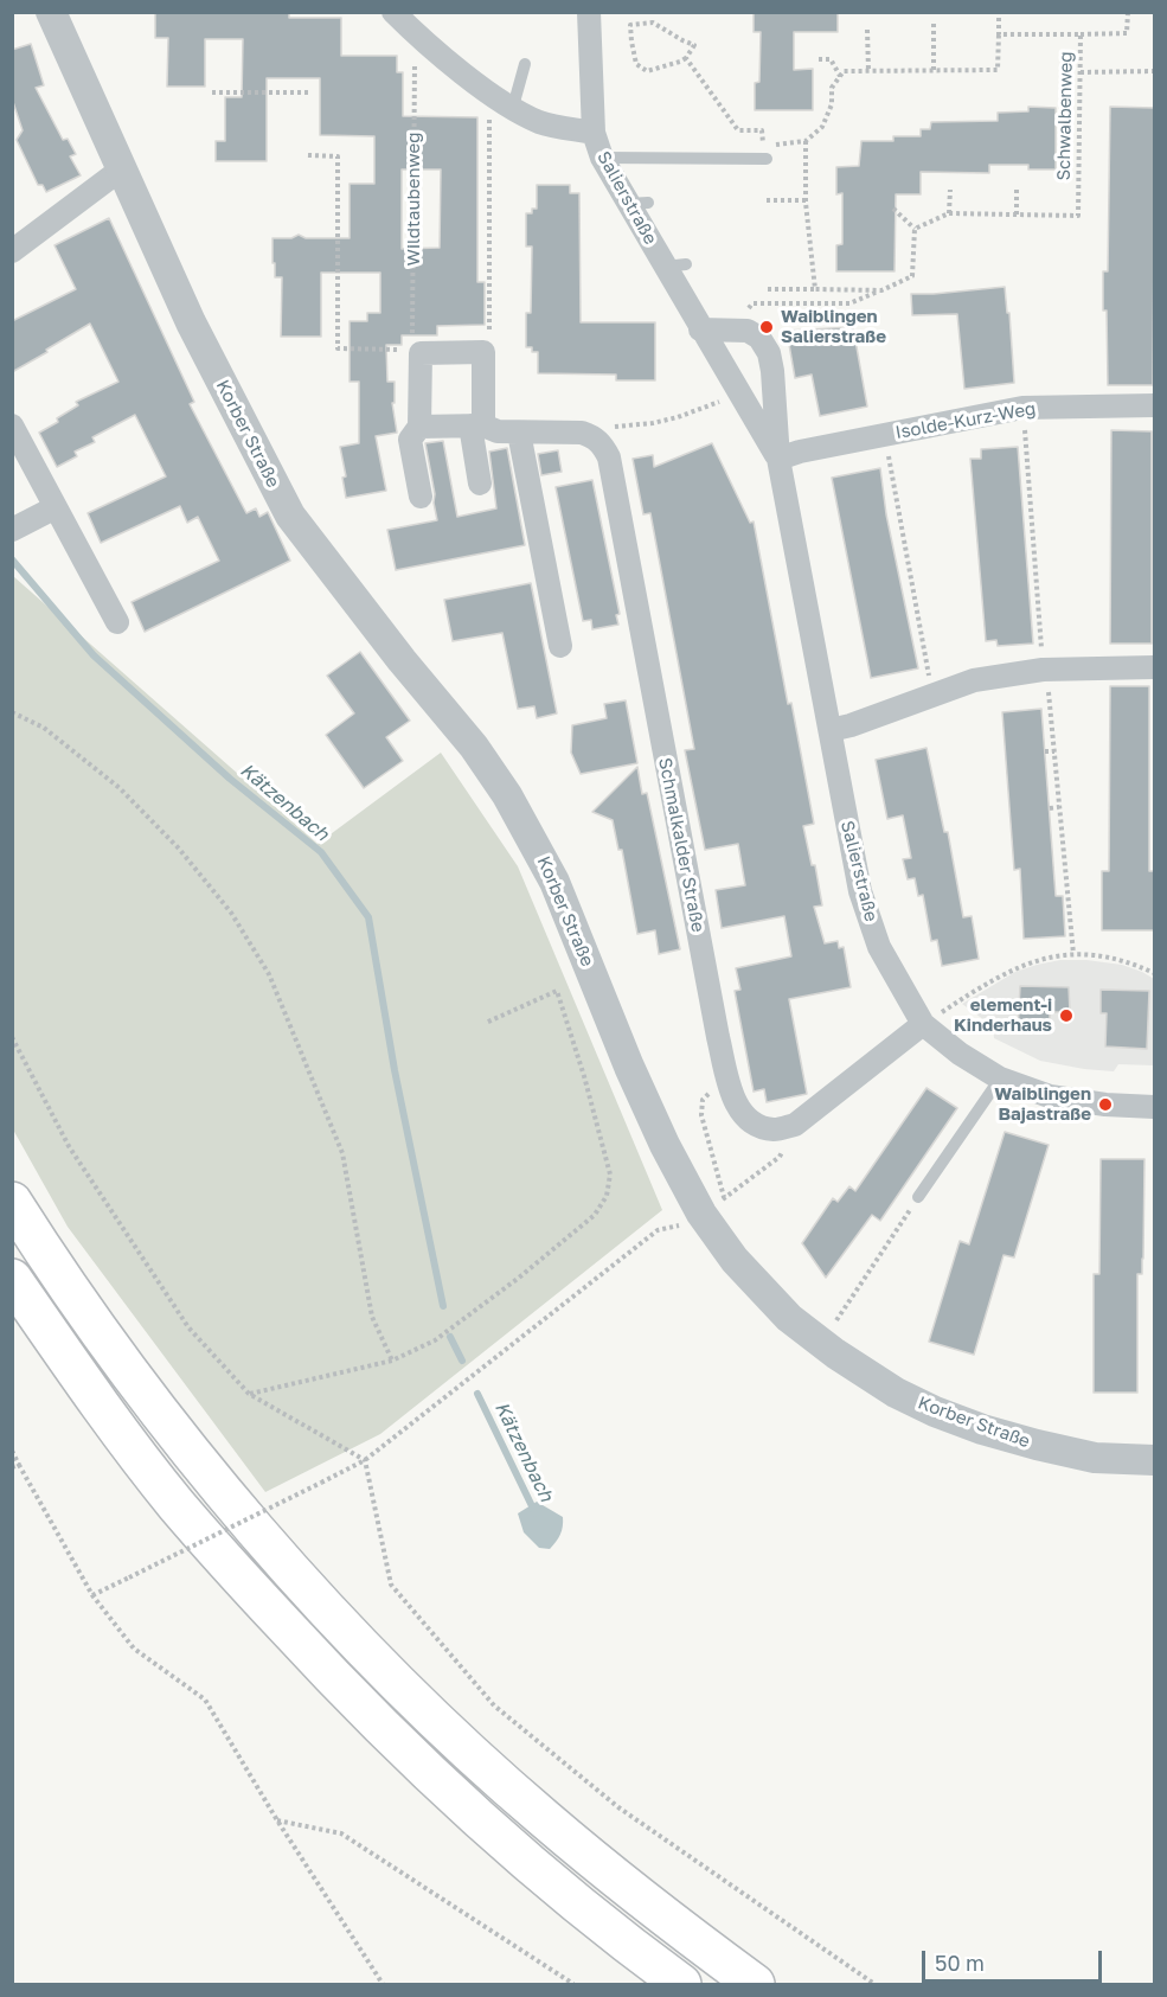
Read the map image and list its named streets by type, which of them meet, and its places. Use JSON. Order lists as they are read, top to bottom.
{
  "streets": {
    "street": [
      "Salierstraße",
      "Isolde-Kurz-Weg",
      "Korber Straße",
      "Schmalkalder Straße"
    ],
    "path": ["Schwalbenweg", "Wildtaubenweg"]
  },
  "crossings": [
    ["Salierstraße", "Isolde-Kurz-Weg"],
    ["Salierstraße", "Schmalkalder Straße"]
  ],
  "water": ["Kätzenbach"],
  "places": ["Waiblingen Salierstraße", "element-i Kinderhaus", "Waiblingen Bajastraße"],
  "scale_bar": "50 m"
}
